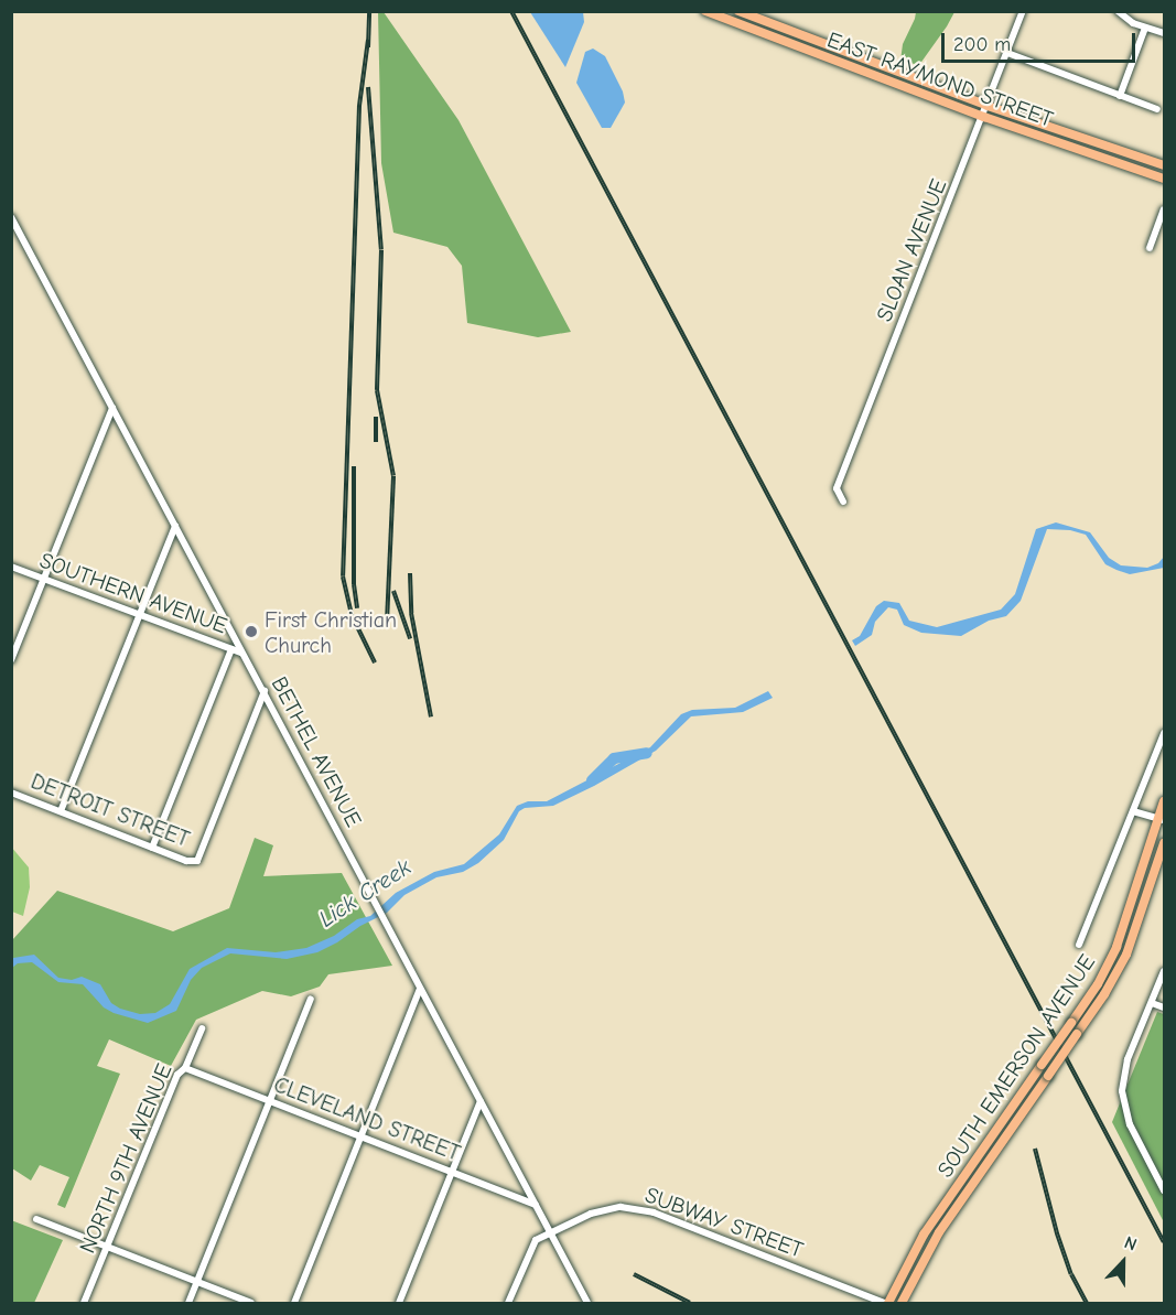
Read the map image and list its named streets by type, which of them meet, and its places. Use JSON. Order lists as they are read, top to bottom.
{
  "streets": {
    "main road": ["EAST RAYMOND STREET", "SOUTH EMERSON AVENUE"],
    "street": [
      "SLOAN AVENUE",
      "SOUTHERN AVENUE",
      "BETHEL AVENUE",
      "DETROIT STREET",
      "CLEVELAND STREET",
      "NORTH 9TH AVENUE",
      "SUBWAY STREET"
    ]
  },
  "crossings": [
    ["EAST RAYMOND STREET", "SLOAN AVENUE"],
    ["SOUTHERN AVENUE", "BETHEL AVENUE"],
    ["BETHEL AVENUE", "DETROIT STREET"],
    ["BETHEL AVENUE", "CLEVELAND STREET"],
    ["BETHEL AVENUE", "SUBWAY STREET"],
    ["SOUTH EMERSON AVENUE", "SUBWAY STREET"],
    ["CLEVELAND STREET", "NORTH 9TH AVENUE"]
  ],
  "water": ["Lick Creek"],
  "places": ["First Christian Church"],
  "scale_bar": "200 m",
  "north": "top"
}
